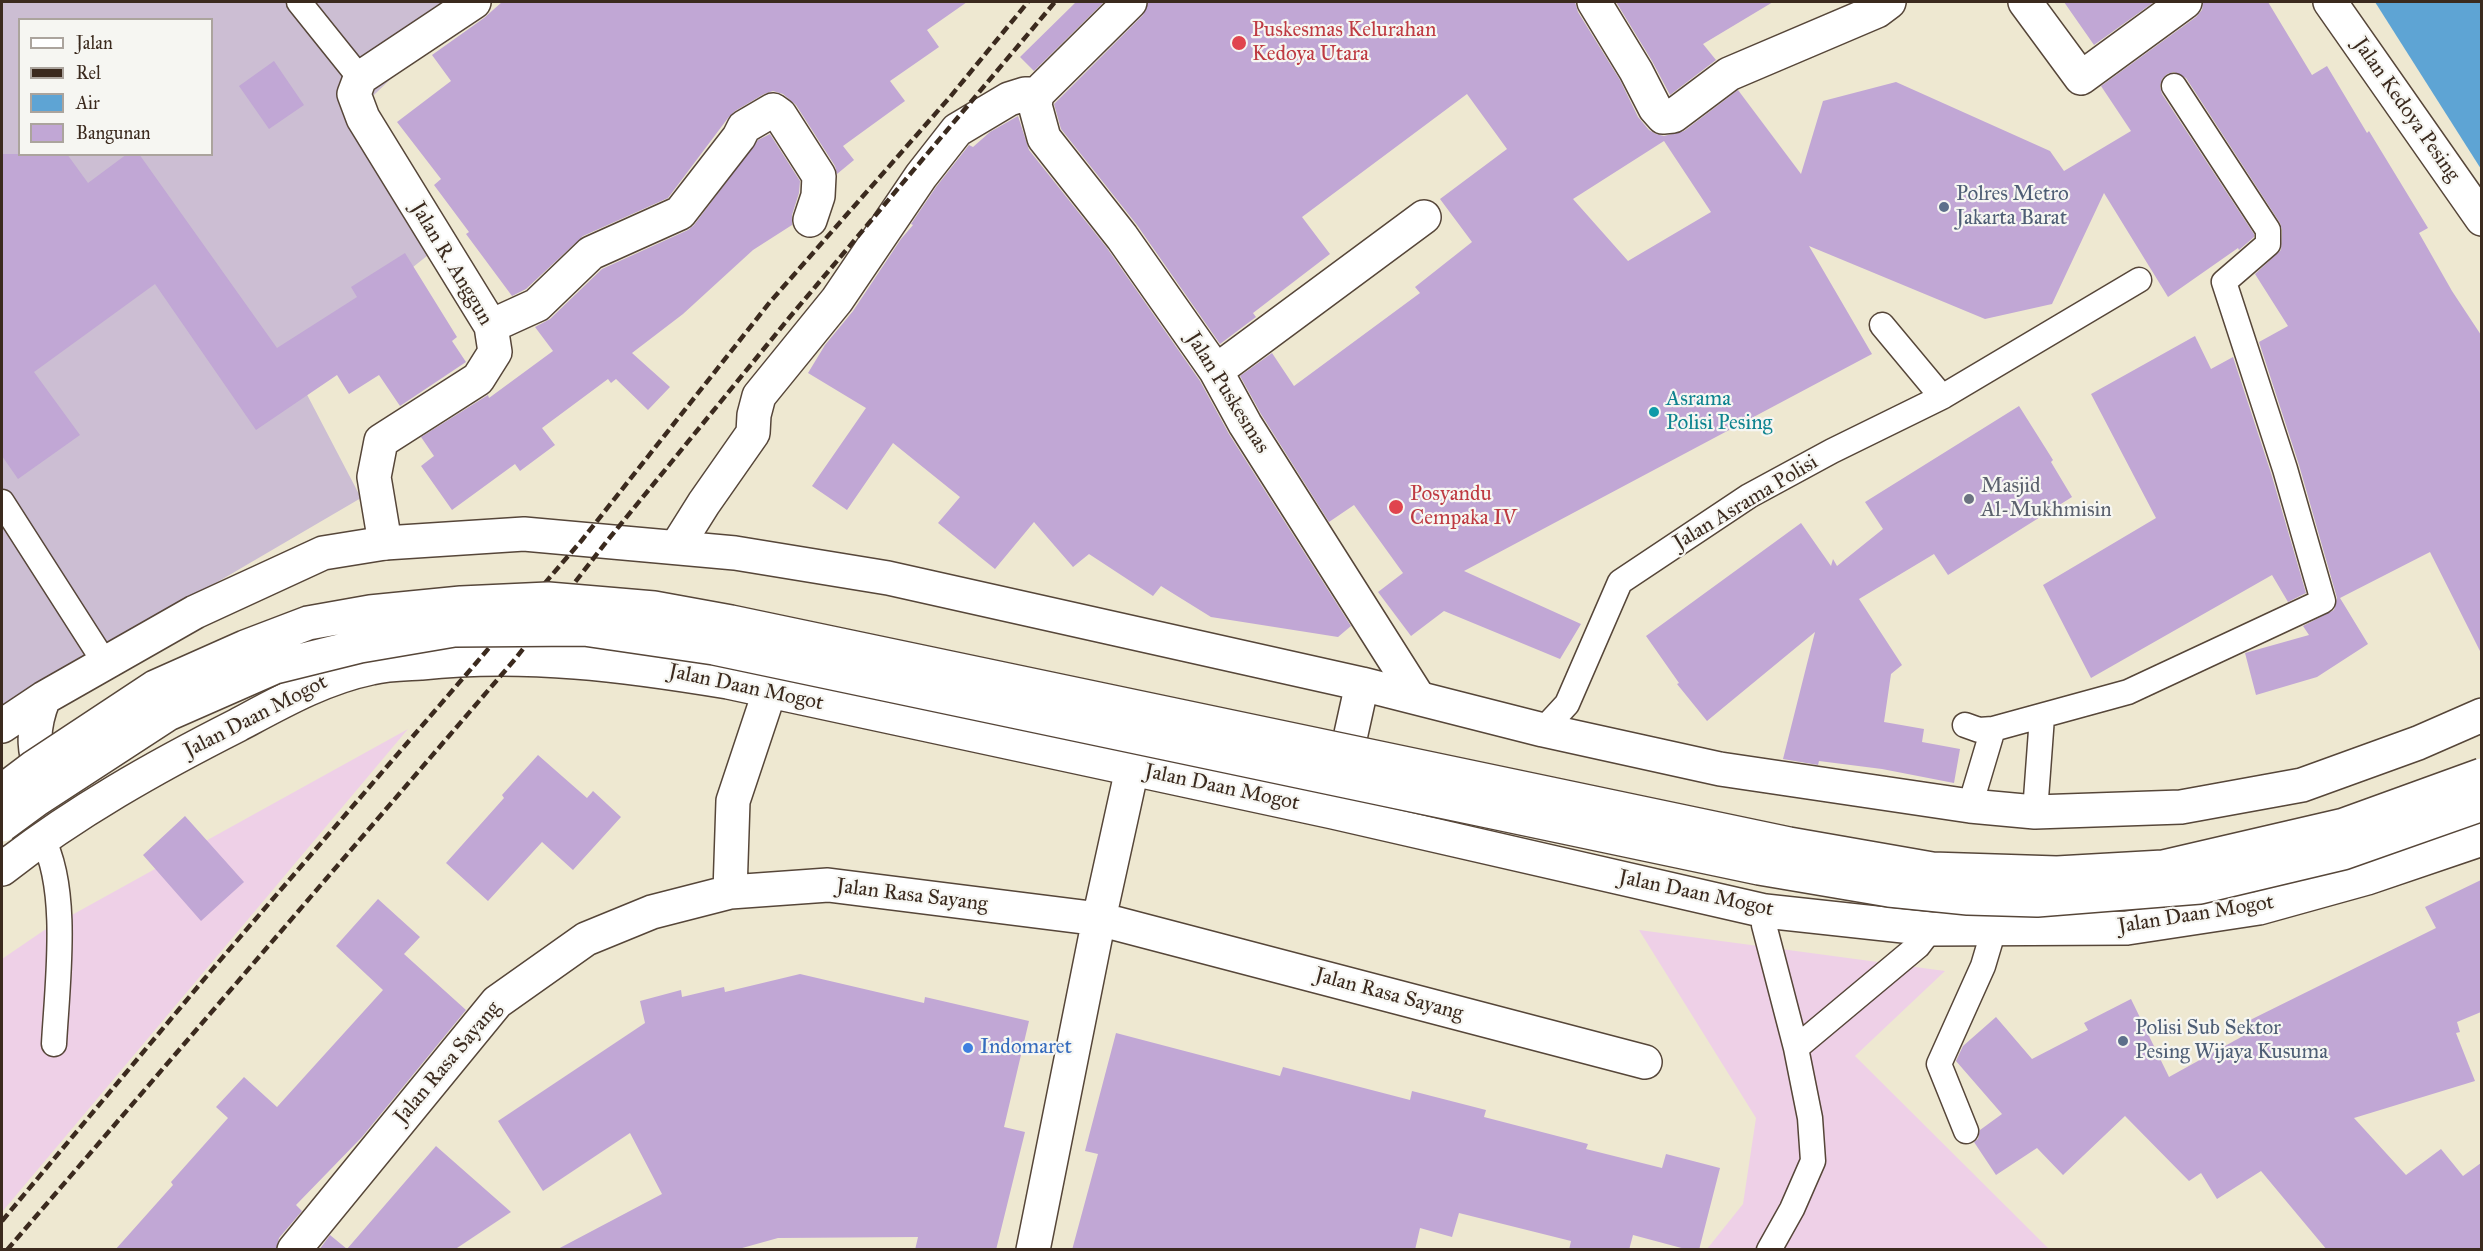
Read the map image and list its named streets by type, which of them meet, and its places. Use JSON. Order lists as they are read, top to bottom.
{
  "streets": {
    "main road": [
      "Jalan Kedoya Pesing",
      "Jalan R. Anggun",
      "Jalan Puskesmas",
      "Jalan Daan Mogot",
      "Jalan Rasa Sayang"
    ],
    "lane": ["Jalan Asrama Polisi"]
  },
  "places": [
    "Puskesmas Kelurahan Kedoya Utara",
    "Polres Metro Jakarta Barat",
    "Asrama Polisi Pesing",
    "Masjid Al-Mukhmisin",
    "Posyandu Cempaka IV",
    "Polisi Sub Sektor Pesing Wijaya Kusuma",
    "Indomaret"
  ],
  "legend": [
    "Jalan",
    "Rel",
    "Air",
    "Bangunan"
  ]
}
